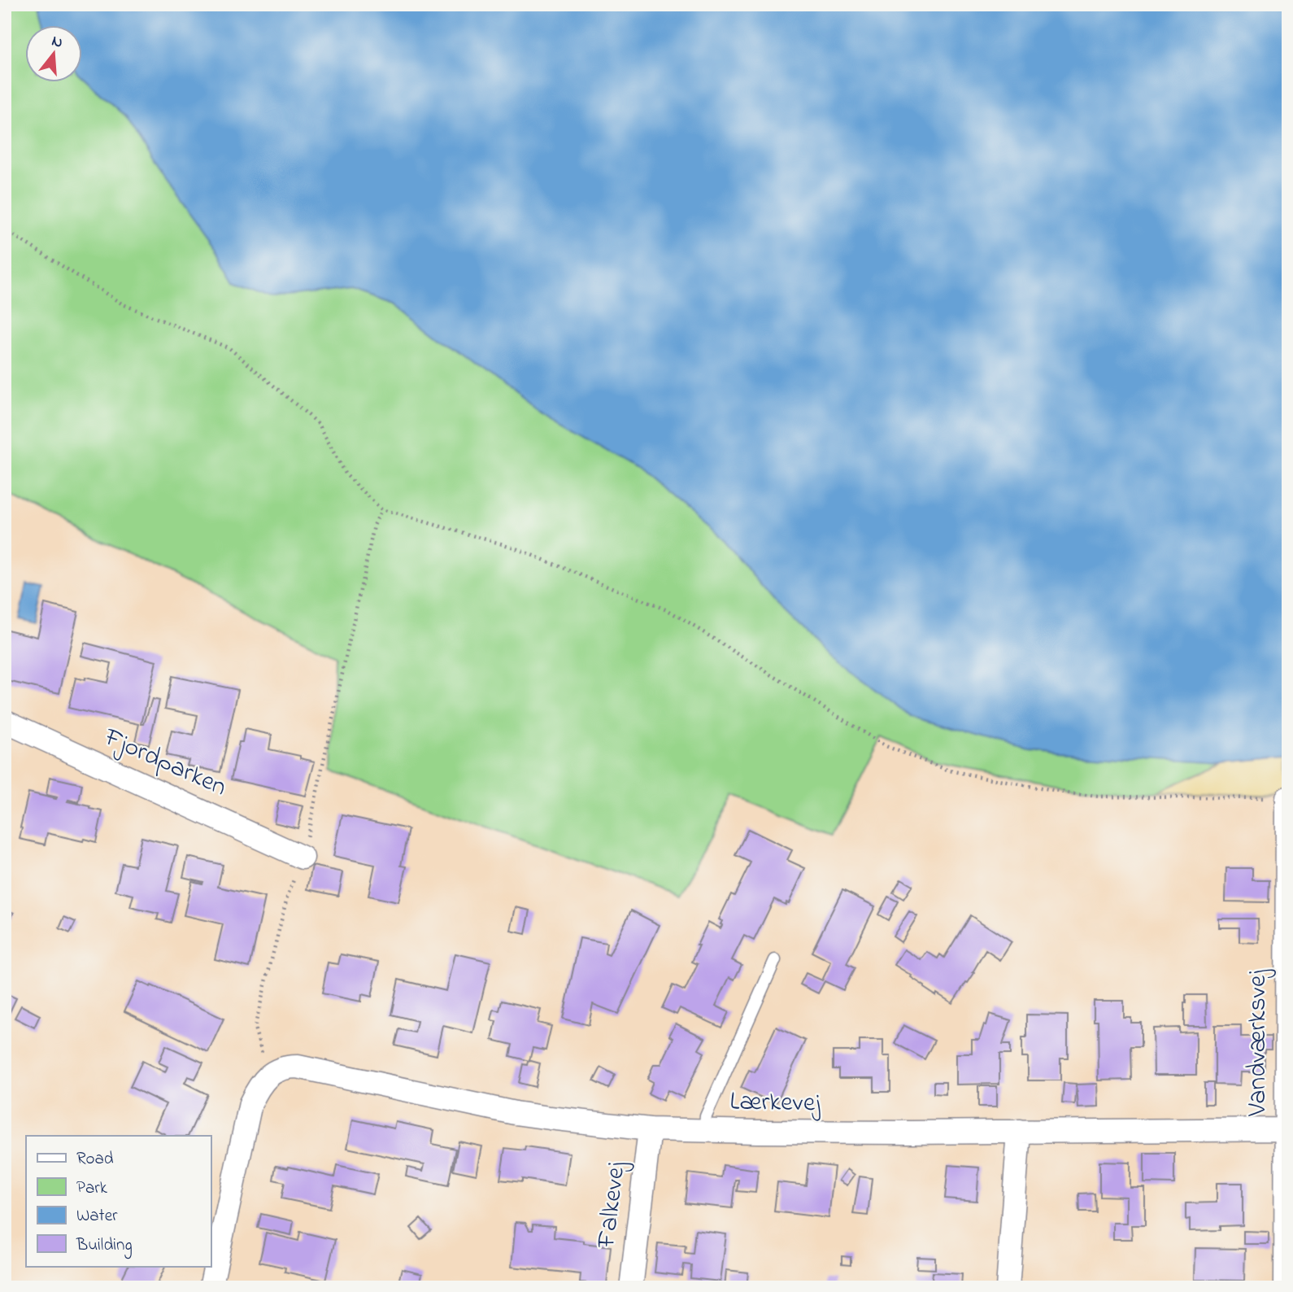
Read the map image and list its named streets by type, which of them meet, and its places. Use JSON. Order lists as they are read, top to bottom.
{
  "streets": {
    "street": [
      "Fjordparken",
      "Vandværksvej",
      "Lærkevej",
      "Falkevej"
    ]
  },
  "crossings": [
    ["Vandværksvej", "Lærkevej"],
    ["Lærkevej", "Falkevej"]
  ],
  "legend": [
    "Road",
    "Park",
    "Water",
    "Building"
  ],
  "north": "top"
}
